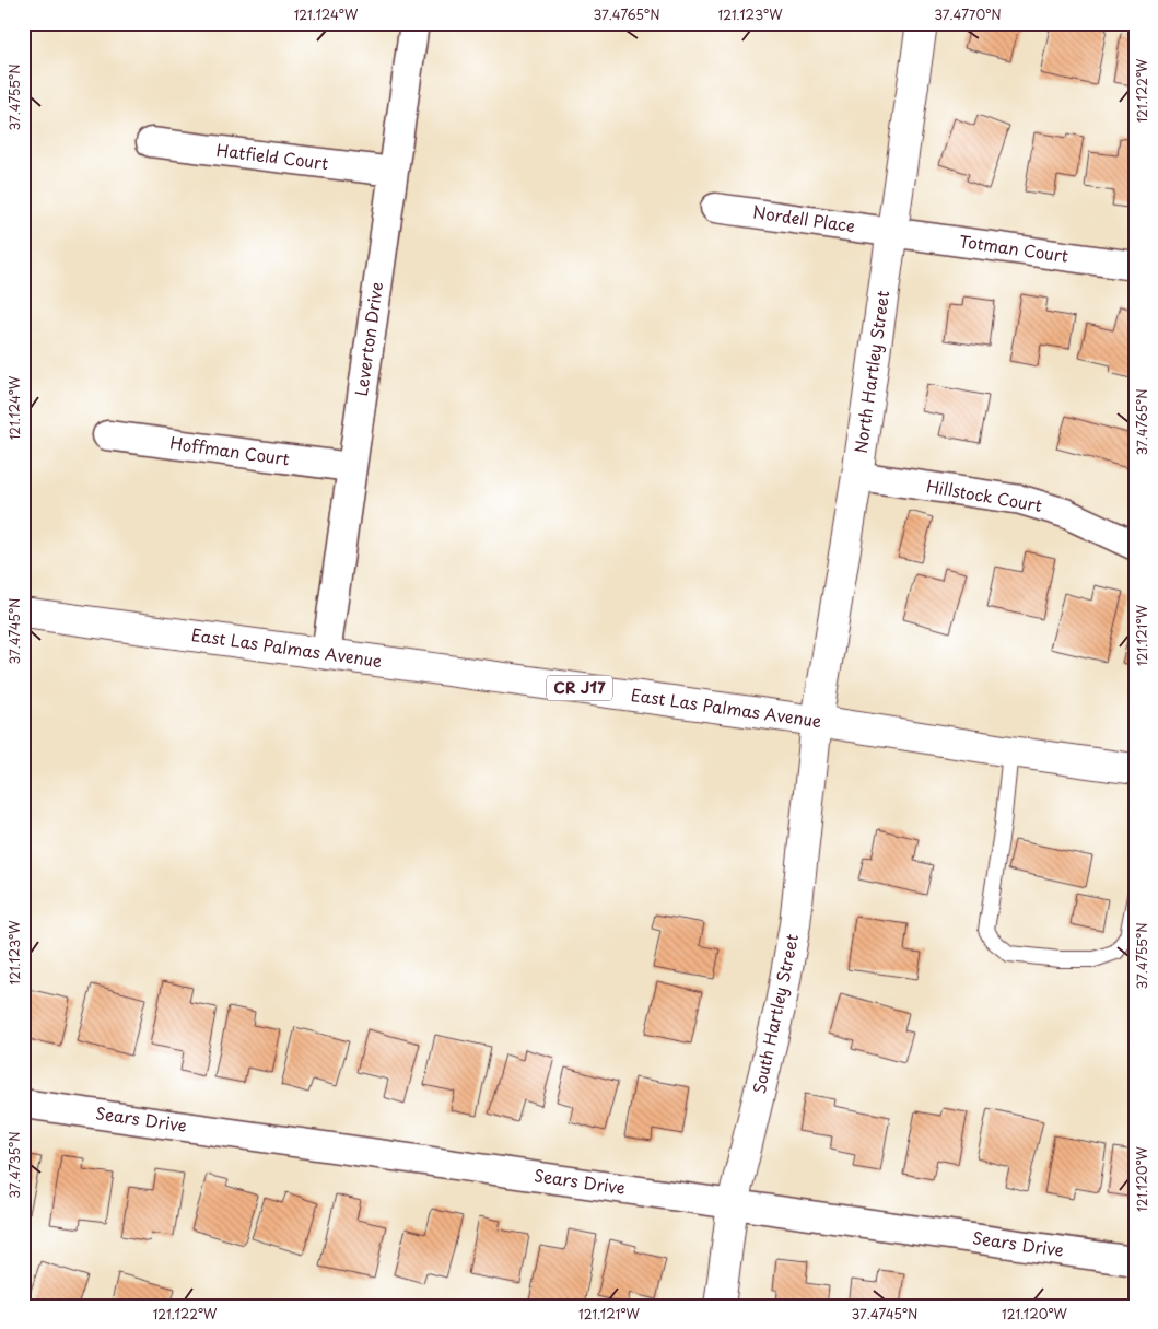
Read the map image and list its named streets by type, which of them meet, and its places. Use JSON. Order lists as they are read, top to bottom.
{
  "streets": {
    "street": [
      "Hatfield Court",
      "Nordell Place",
      "Totman Court",
      "Leverton Drive",
      "North Hartley Street",
      "Hoffman Court",
      "Hillstock Court",
      "East Las Palmas Avenue",
      "CR J17",
      "South Hartley Street",
      "Sears Drive"
    ]
  },
  "crossings": [
    ["Hatfield Court", "Leverton Drive"],
    ["Nordell Place", "Totman Court"],
    ["Nordell Place", "North Hartley Street"],
    ["Totman Court", "North Hartley Street"],
    ["Leverton Drive", "Hoffman Court"],
    ["Leverton Drive", "East Las Palmas Avenue"],
    ["North Hartley Street", "Hillstock Court"],
    ["North Hartley Street", "East Las Palmas Avenue"],
    ["North Hartley Street", "South Hartley Street"],
    ["East Las Palmas Avenue", "South Hartley Street"],
    ["South Hartley Street", "Sears Drive"]
  ],
  "coordinates": [
    "121.124°W",
    "37.4765°N",
    "121.123°W",
    "37.4770°N",
    "121.122°W",
    "37.4755°N",
    "37.4745°N",
    "121.121°W",
    "37.4735°N",
    "121.120°W"
  ]
}
